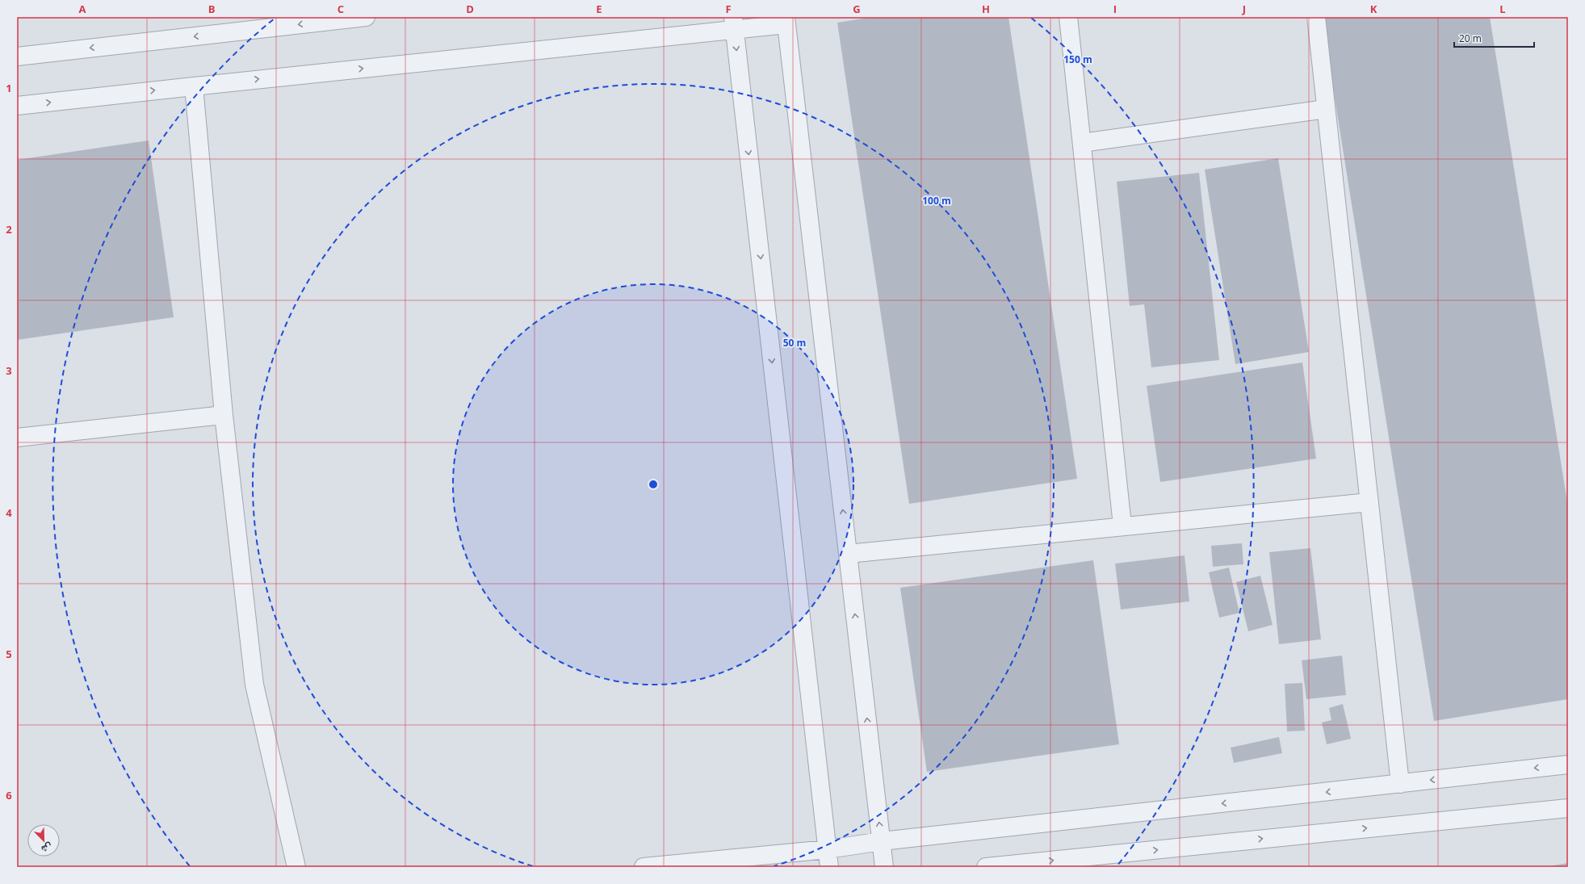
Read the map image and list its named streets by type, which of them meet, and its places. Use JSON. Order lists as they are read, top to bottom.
{
  "scale_bar": "20 m",
  "north": "bottom right",
  "grid": {
    "columns": [
      "A",
      "B",
      "C",
      "D",
      "E",
      "F",
      "G",
      "H",
      "I",
      "J",
      "K",
      "L"
    ],
    "rows": [
      "1",
      "2",
      "3",
      "4",
      "5",
      "6"
    ]
  },
  "rings": ["150 m", "100 m", "50 m"]
}
